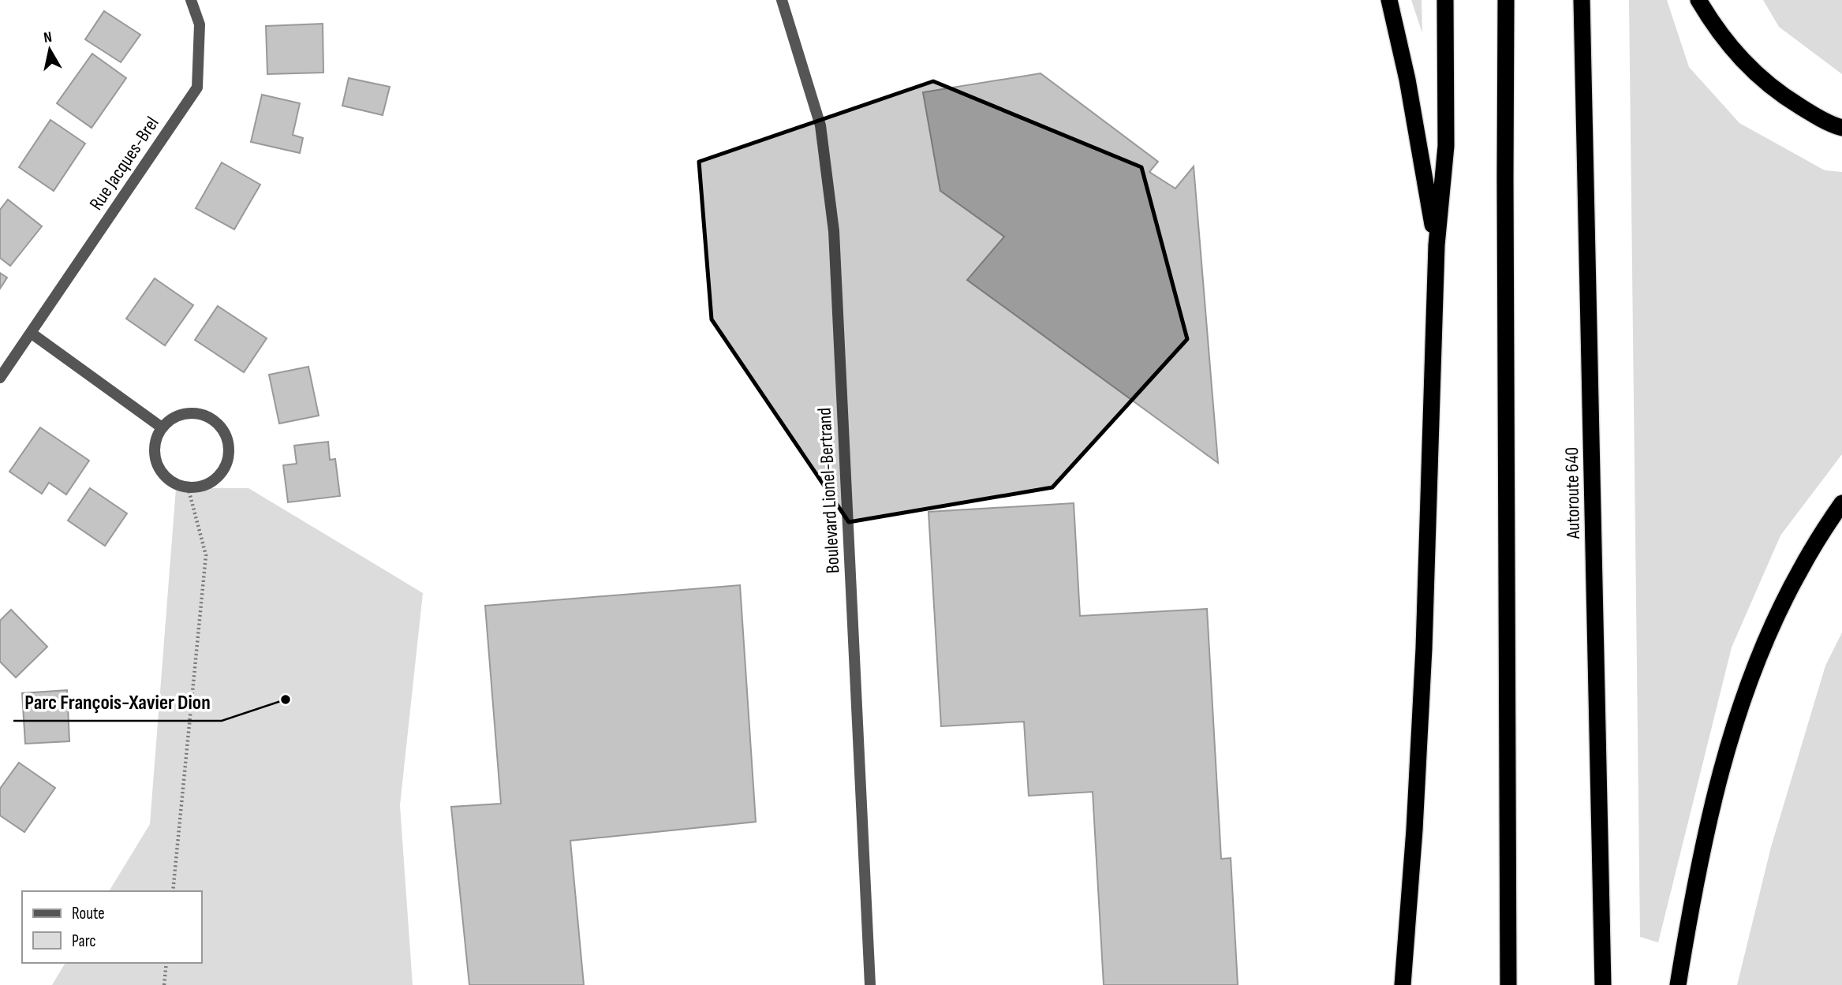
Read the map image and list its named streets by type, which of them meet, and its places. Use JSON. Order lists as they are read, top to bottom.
{
  "streets": {
    "highway": ["Autoroute 640"],
    "street": ["Rue Jacques-Brel", "Boulevard Lionel-Bertrand"]
  },
  "places": ["Parc François-Xavier Dion"],
  "legend": ["Route", "Parc"],
  "north": "top"
}
